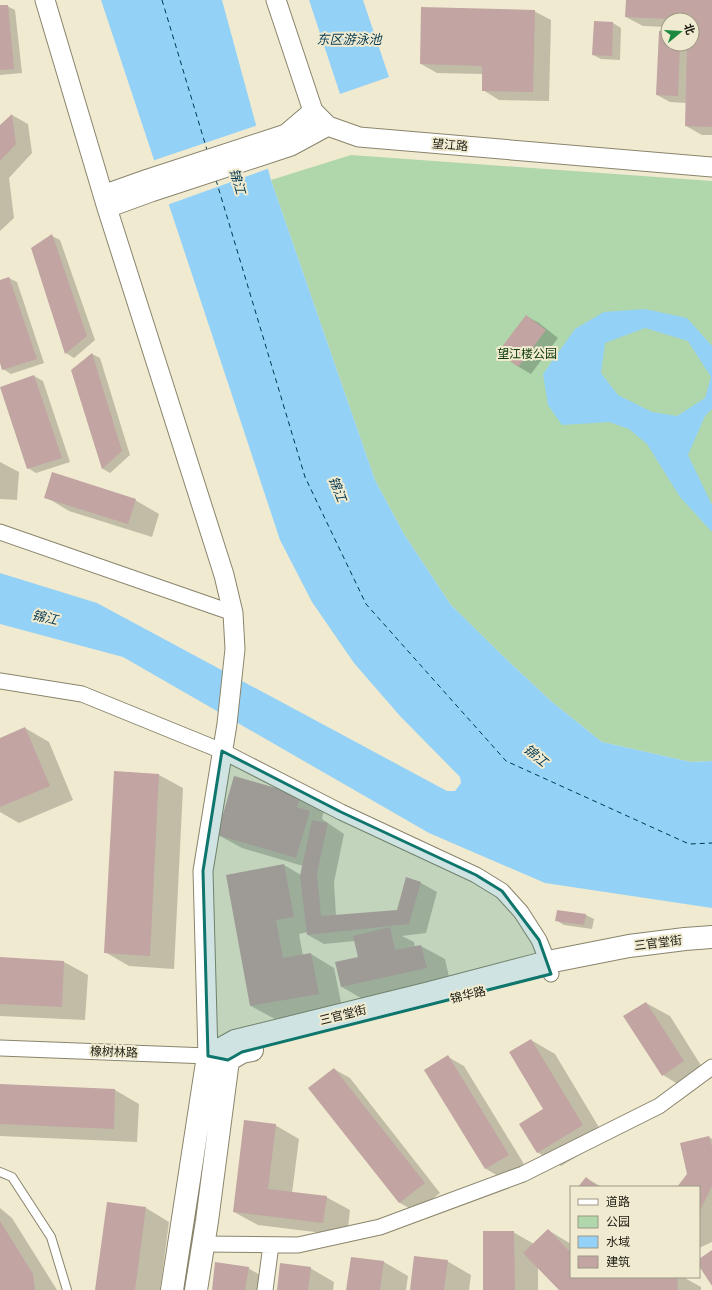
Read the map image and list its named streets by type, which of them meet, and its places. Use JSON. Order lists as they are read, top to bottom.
{
  "streets": {
    "main road": ["三官堂街", "锦华路"],
    "street": ["望江路", "橡树林路"]
  },
  "crossings": [
    ["三官堂街", "锦华路"],
    ["锦华路", "橡树林路"]
  ],
  "water": ["东区游泳池", "锦江"],
  "parks": ["望江楼公园"],
  "legend": [
    "道路",
    "公园",
    "水域",
    "建筑"
  ],
  "north": "right"
}
